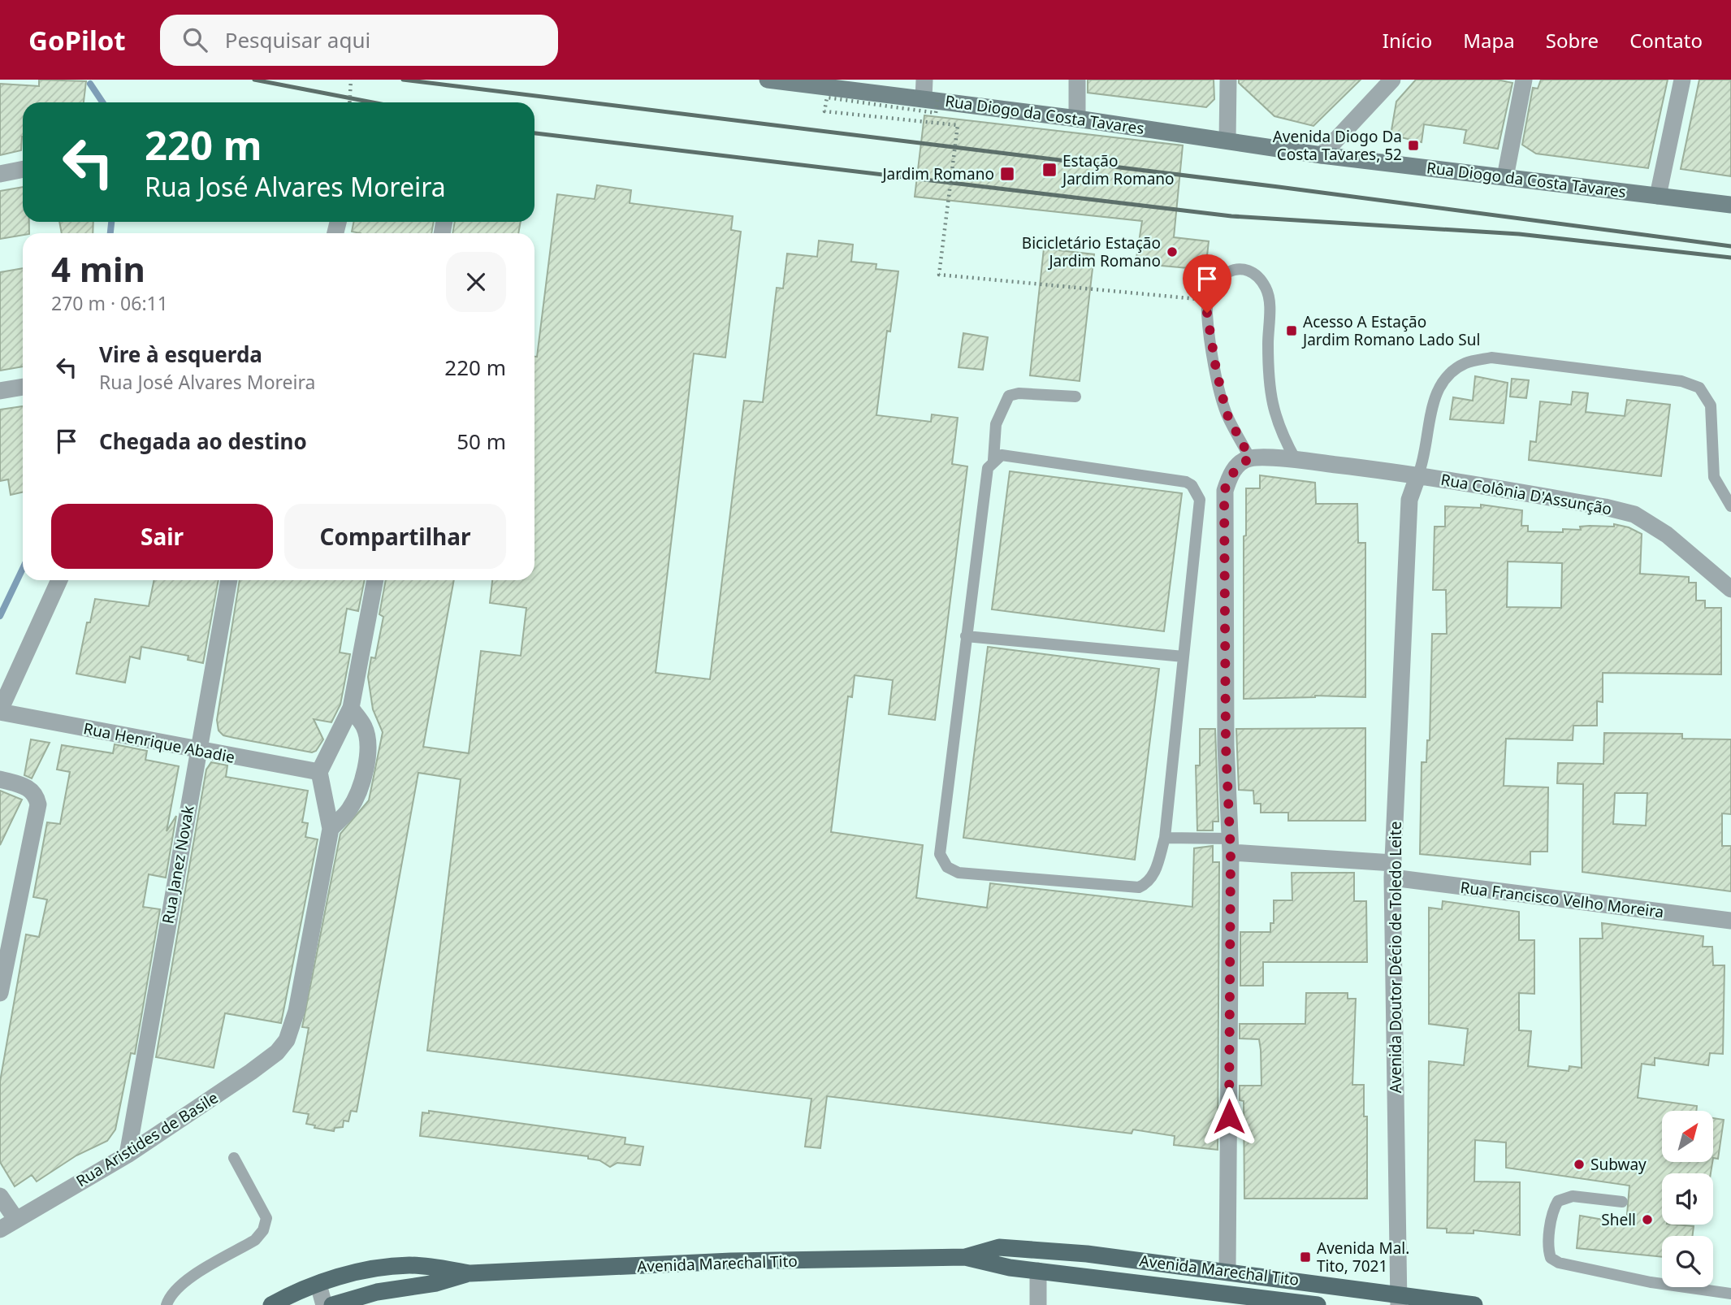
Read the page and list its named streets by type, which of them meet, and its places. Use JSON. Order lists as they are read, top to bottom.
{
  "streets": {
    "main road": ["Avenida Marechal Tito"],
    "street": [
      "Rua Diogo da Costa Tavares",
      "Rua Colônia D'Assunção",
      "Rua Henrique Abadie",
      "Rua Janez Novak",
      "Rua Francisco Velho Moreira",
      "Avenida Doutor Décio de Toledo Leite",
      "Rua Aristides de Basile"
    ]
  },
  "crossings": [
    ["Rua Colônia D'Assunção", "Avenida Doutor Décio de Toledo Leite"],
    ["Rua Henrique Abadie", "Rua Janez Novak"],
    ["Rua Janez Novak", "Rua Aristides de Basile"],
    ["Rua Francisco Velho Moreira", "Avenida Doutor Décio de Toledo Leite"],
    ["Avenida Doutor Décio de Toledo Leite", "Avenida Marechal Tito"]
  ],
  "places": {
    "transit": [
      "Avenida Diogo Da Costa Tavares, 52",
      "Estação Jardim Romano",
      "Jardim Romano",
      "Acesso A Estação Jardim Romano Lado Sul",
      "Avenida Mal. Tito, 7021"
    ],
    "other": ["Bicicletário Estação Jardim Romano", "Subway", "Shell"]
  },
  "north": "top right",
  "page": {
    "header": "GoPilot",
    "search": "Pesquisar aqui",
    "nav": [
      "Início",
      "Mapa",
      "Sobre",
      "Contato"
    ],
    "turn": ["220 m", "Rua José Alvares Moreira"],
    "heading": ["4 min", "270 m · 06:11"],
    "list": [
      {
        "name": "Vire à esquerda",
        "note": "Rua José Alvares Moreira",
        "value": "220 m"
      },
      {
        "name": "Chegada ao destino",
        "value": "50 m"
      }
    ],
    "buttons": ["Sair", "Compartilhar"]
  }
}
